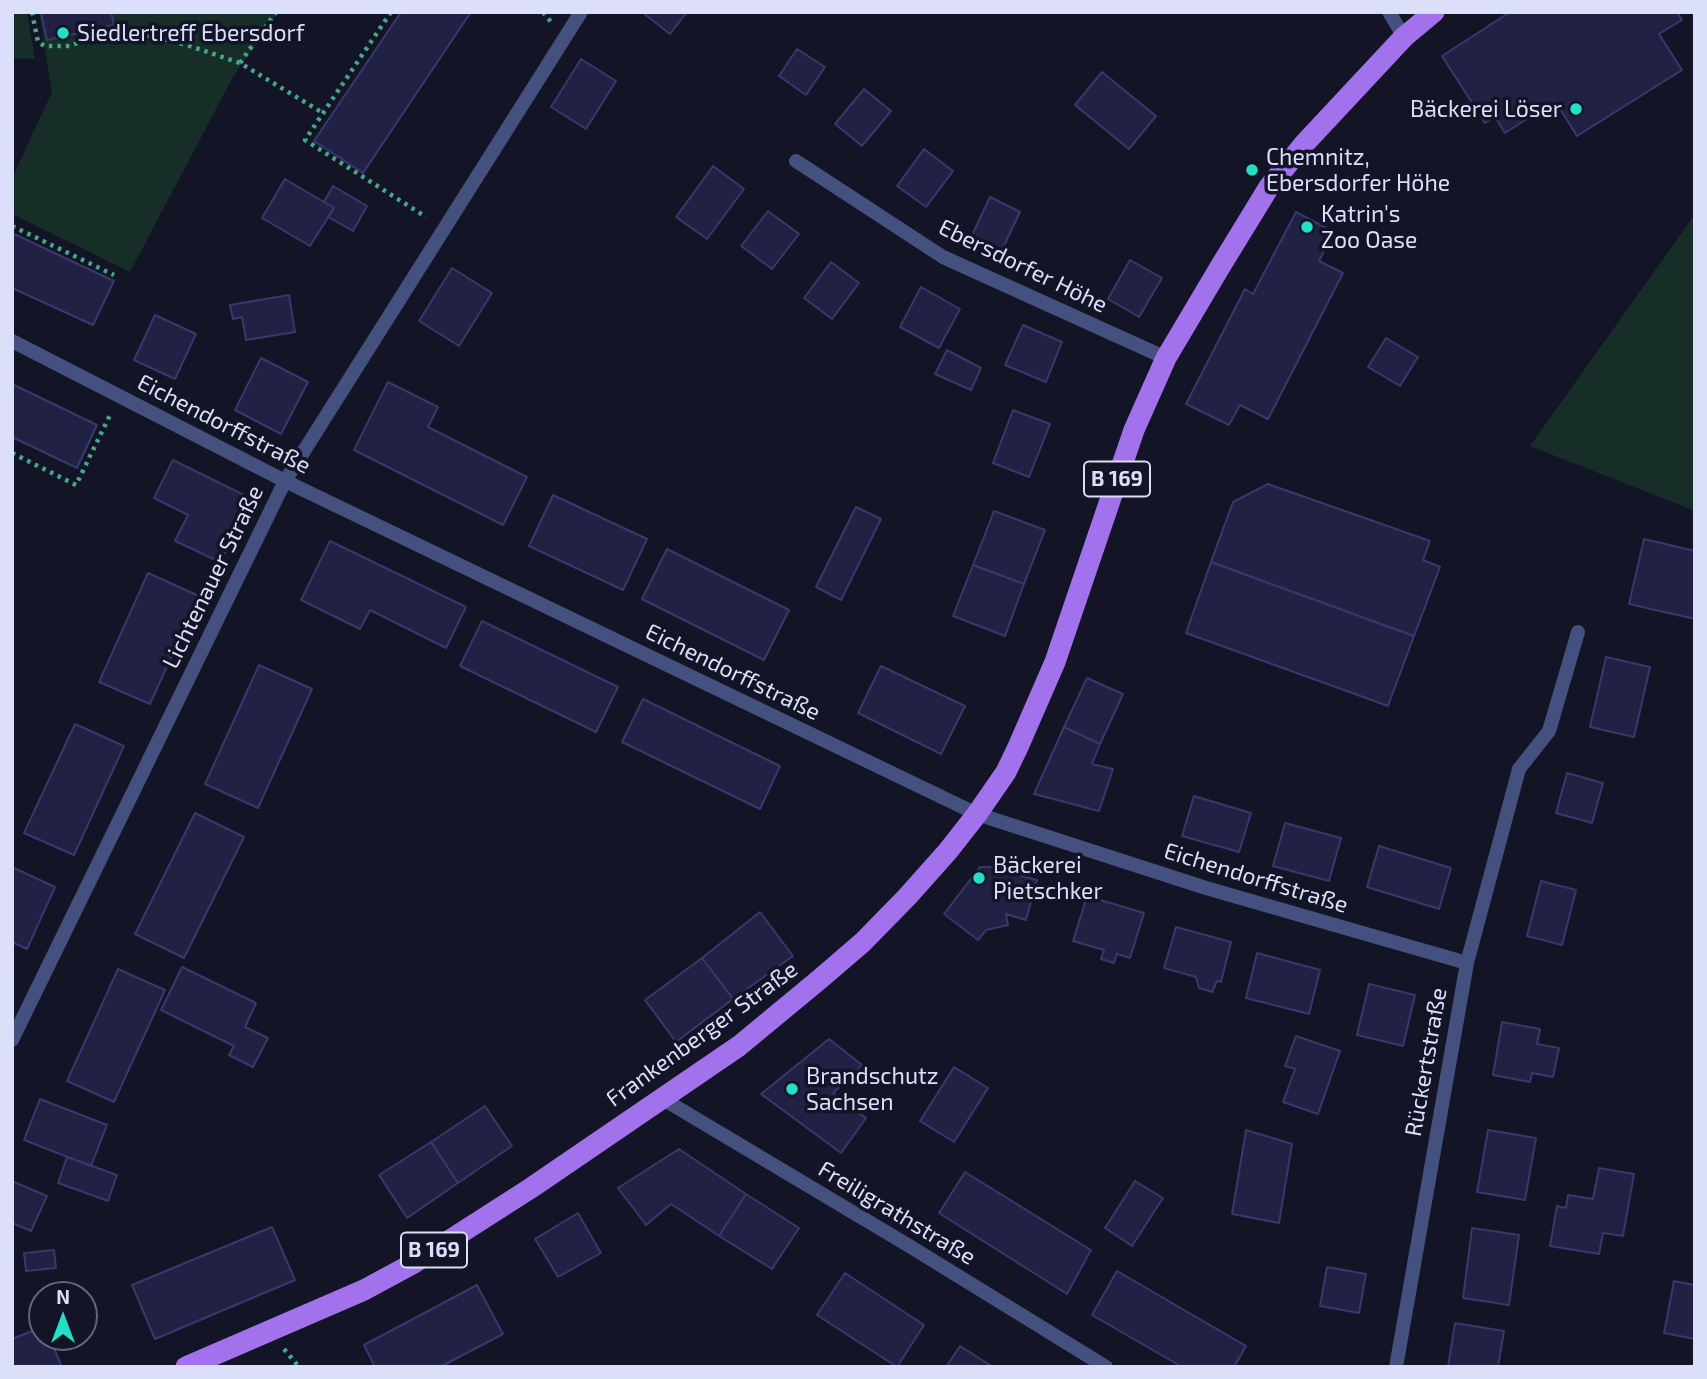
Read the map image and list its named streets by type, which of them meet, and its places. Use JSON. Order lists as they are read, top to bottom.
{
  "streets": {
    "main road": ["B 169", "Frankenberger Straße"],
    "street": [
      "Ebersdorfer Höhe",
      "Eichendorffstraße",
      "Lichtenauer Straße",
      "Rückertstraße",
      "Freiligrathstraße"
    ]
  },
  "crossings": [
    ["Ebersdorfer Höhe", "Frankenberger Straße"],
    ["Eichendorffstraße", "Lichtenauer Straße"],
    ["Eichendorffstraße", "Frankenberger Straße"],
    ["Eichendorffstraße", "Rückertstraße"],
    ["Frankenberger Straße", "Freiligrathstraße"]
  ],
  "places": [
    "Siedlertreff Ebersdorf",
    "Bäckerei Löser",
    "Chemnitz, Ebersdorfer Höhe",
    "Katrin's Zoo Oase",
    "Bäckerei Pietschker",
    "Brandschutz Sachsen"
  ],
  "north": "top"
}
